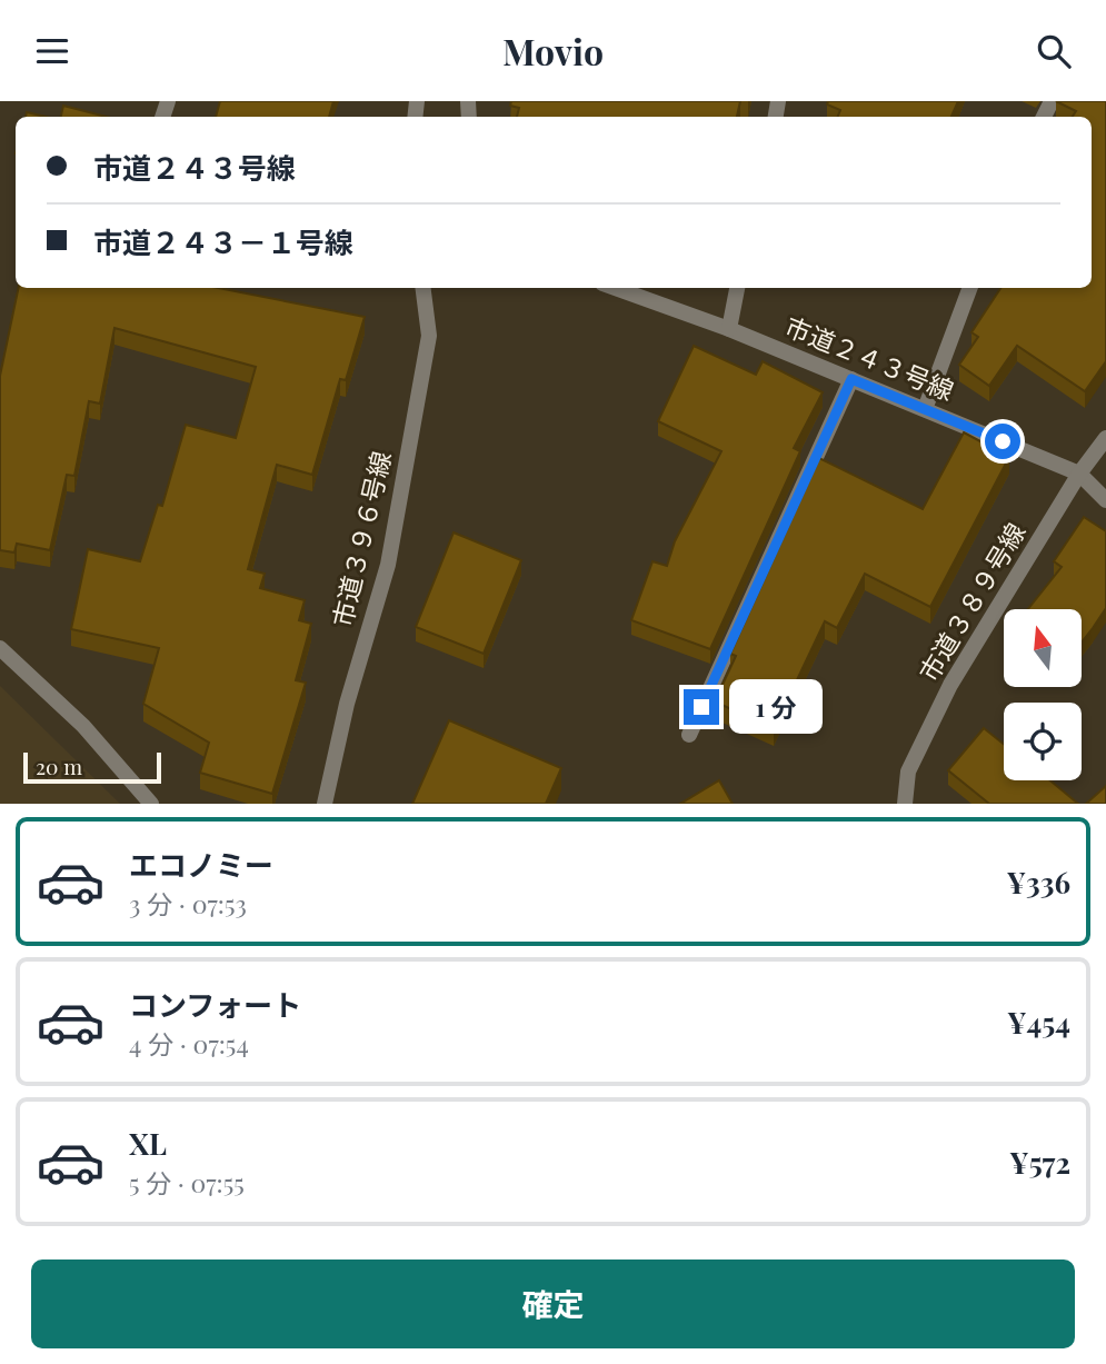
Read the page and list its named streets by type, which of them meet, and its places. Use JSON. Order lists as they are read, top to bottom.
{
  "streets": {
    "street": ["市道２４３号線", "市道３９６号線", "市道３８９号線"]
  },
  "crossings": [
    ["市道２４３号線", "市道３８９号線"]
  ],
  "scale_bar": "20 m",
  "north": "top",
  "page": {
    "header": "Movio",
    "banner": ["市道２４３号線", "市道２４３－１号線"],
    "bubble": "1 分",
    "scale": "20 m",
    "list": [
      {
        "name": "エコノミー",
        "note": "3 分 · 07:53",
        "value": "¥336"
      },
      {
        "name": "コンフォート",
        "note": "4 分 · 07:54",
        "value": "¥454"
      },
      {
        "name": "XL",
        "note": "5 分 · 07:55",
        "value": "¥572"
      }
    ],
    "buttons": "確定"
  }
}
